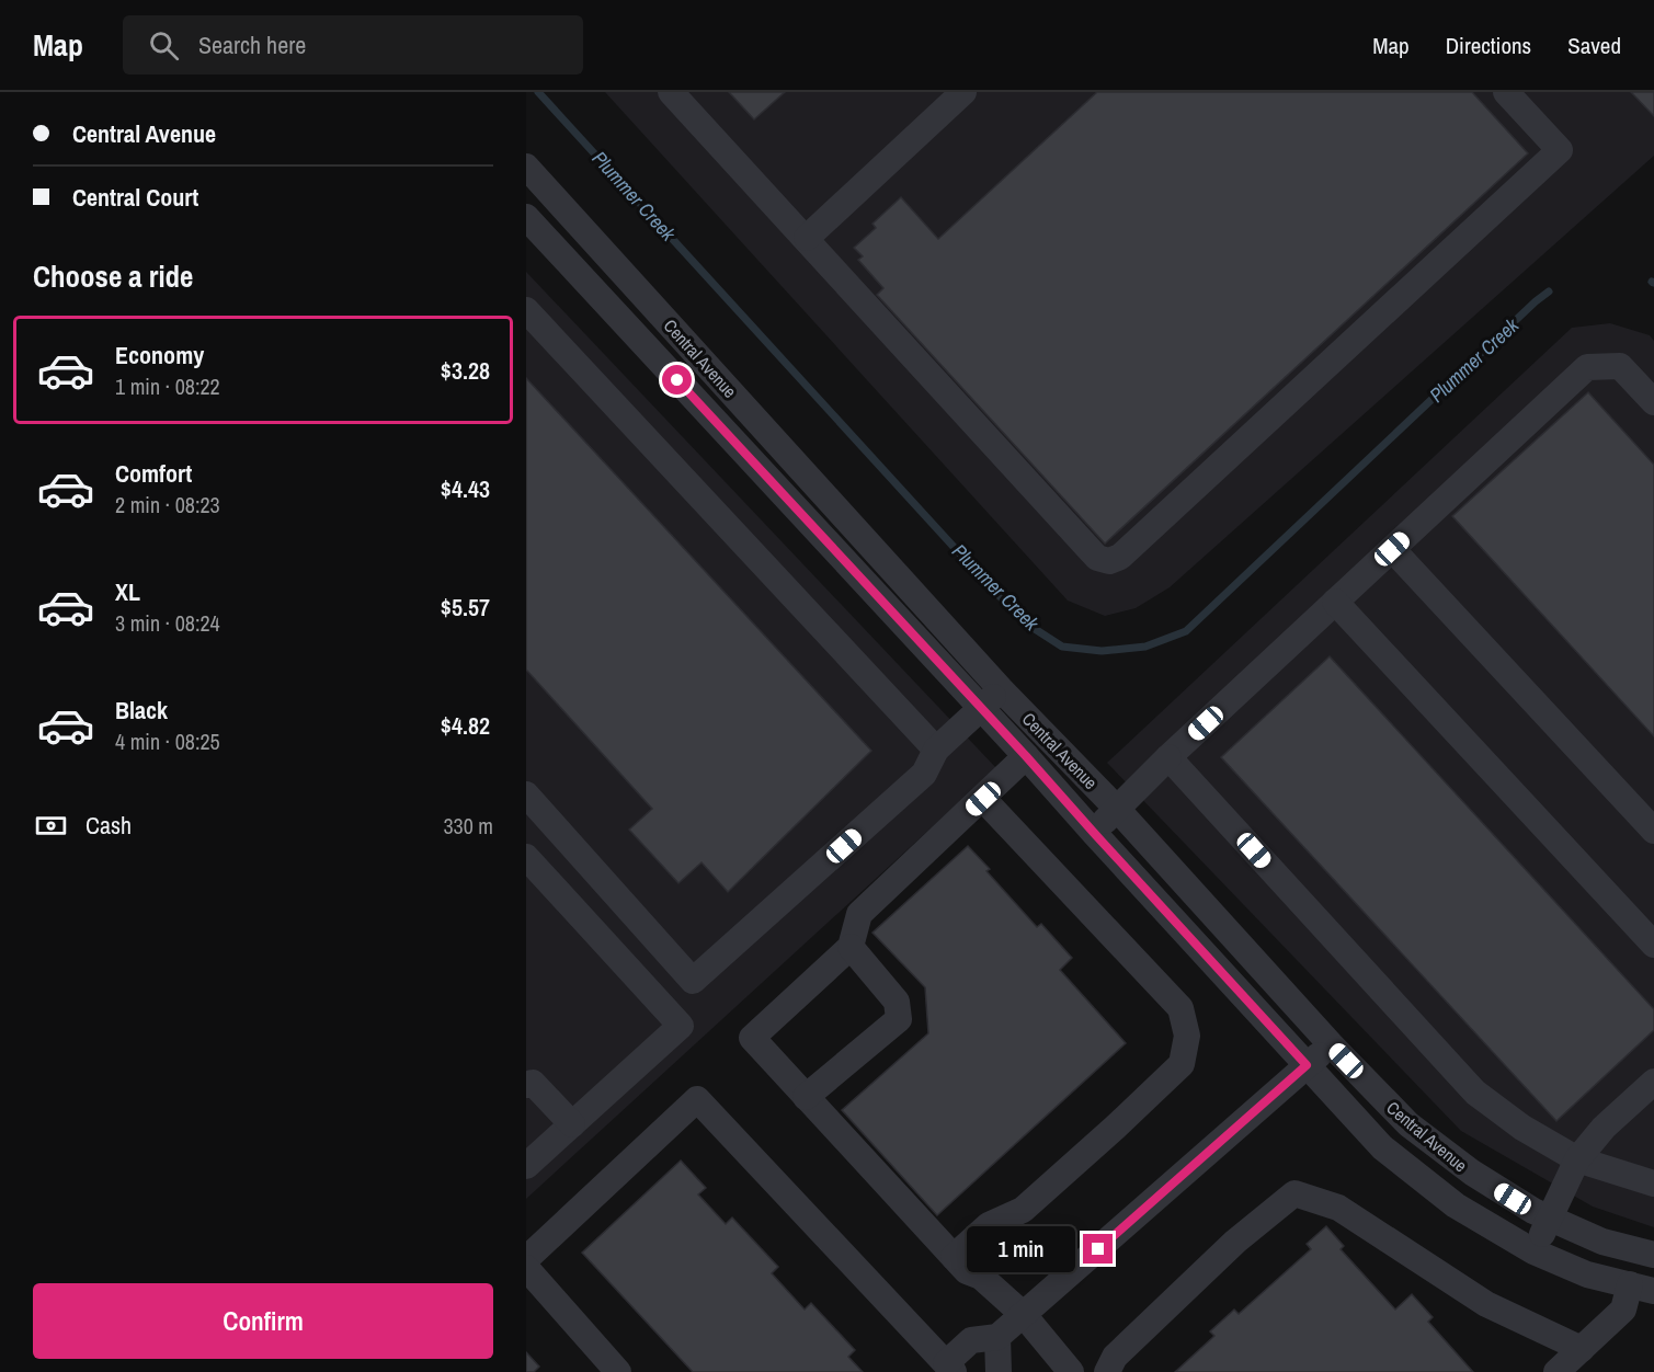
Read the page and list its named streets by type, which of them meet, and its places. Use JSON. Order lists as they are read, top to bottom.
{
  "streets": {
    "street": ["Central Avenue"]
  },
  "water": ["Plummer Creek"],
  "page": {
    "header": "Map",
    "search": "Search here",
    "nav": ["Map", "Directions", "Saved"],
    "banner": ["Central Avenue", "Central Court"],
    "heading": "Choose a ride",
    "list": [
      {
        "name": "Economy",
        "note": "1 min · 08:22",
        "value": "$3.28"
      },
      {
        "name": "Comfort",
        "note": "2 min · 08:23",
        "value": "$4.43"
      },
      {
        "name": "XL",
        "note": "3 min · 08:24",
        "value": "$5.57"
      },
      {
        "name": "Black",
        "note": "4 min · 08:25",
        "value": "$4.82"
      }
    ],
    "pay": ["Cash", "330 m"],
    "bubble": "1 min",
    "buttons": "Confirm"
  }
}
